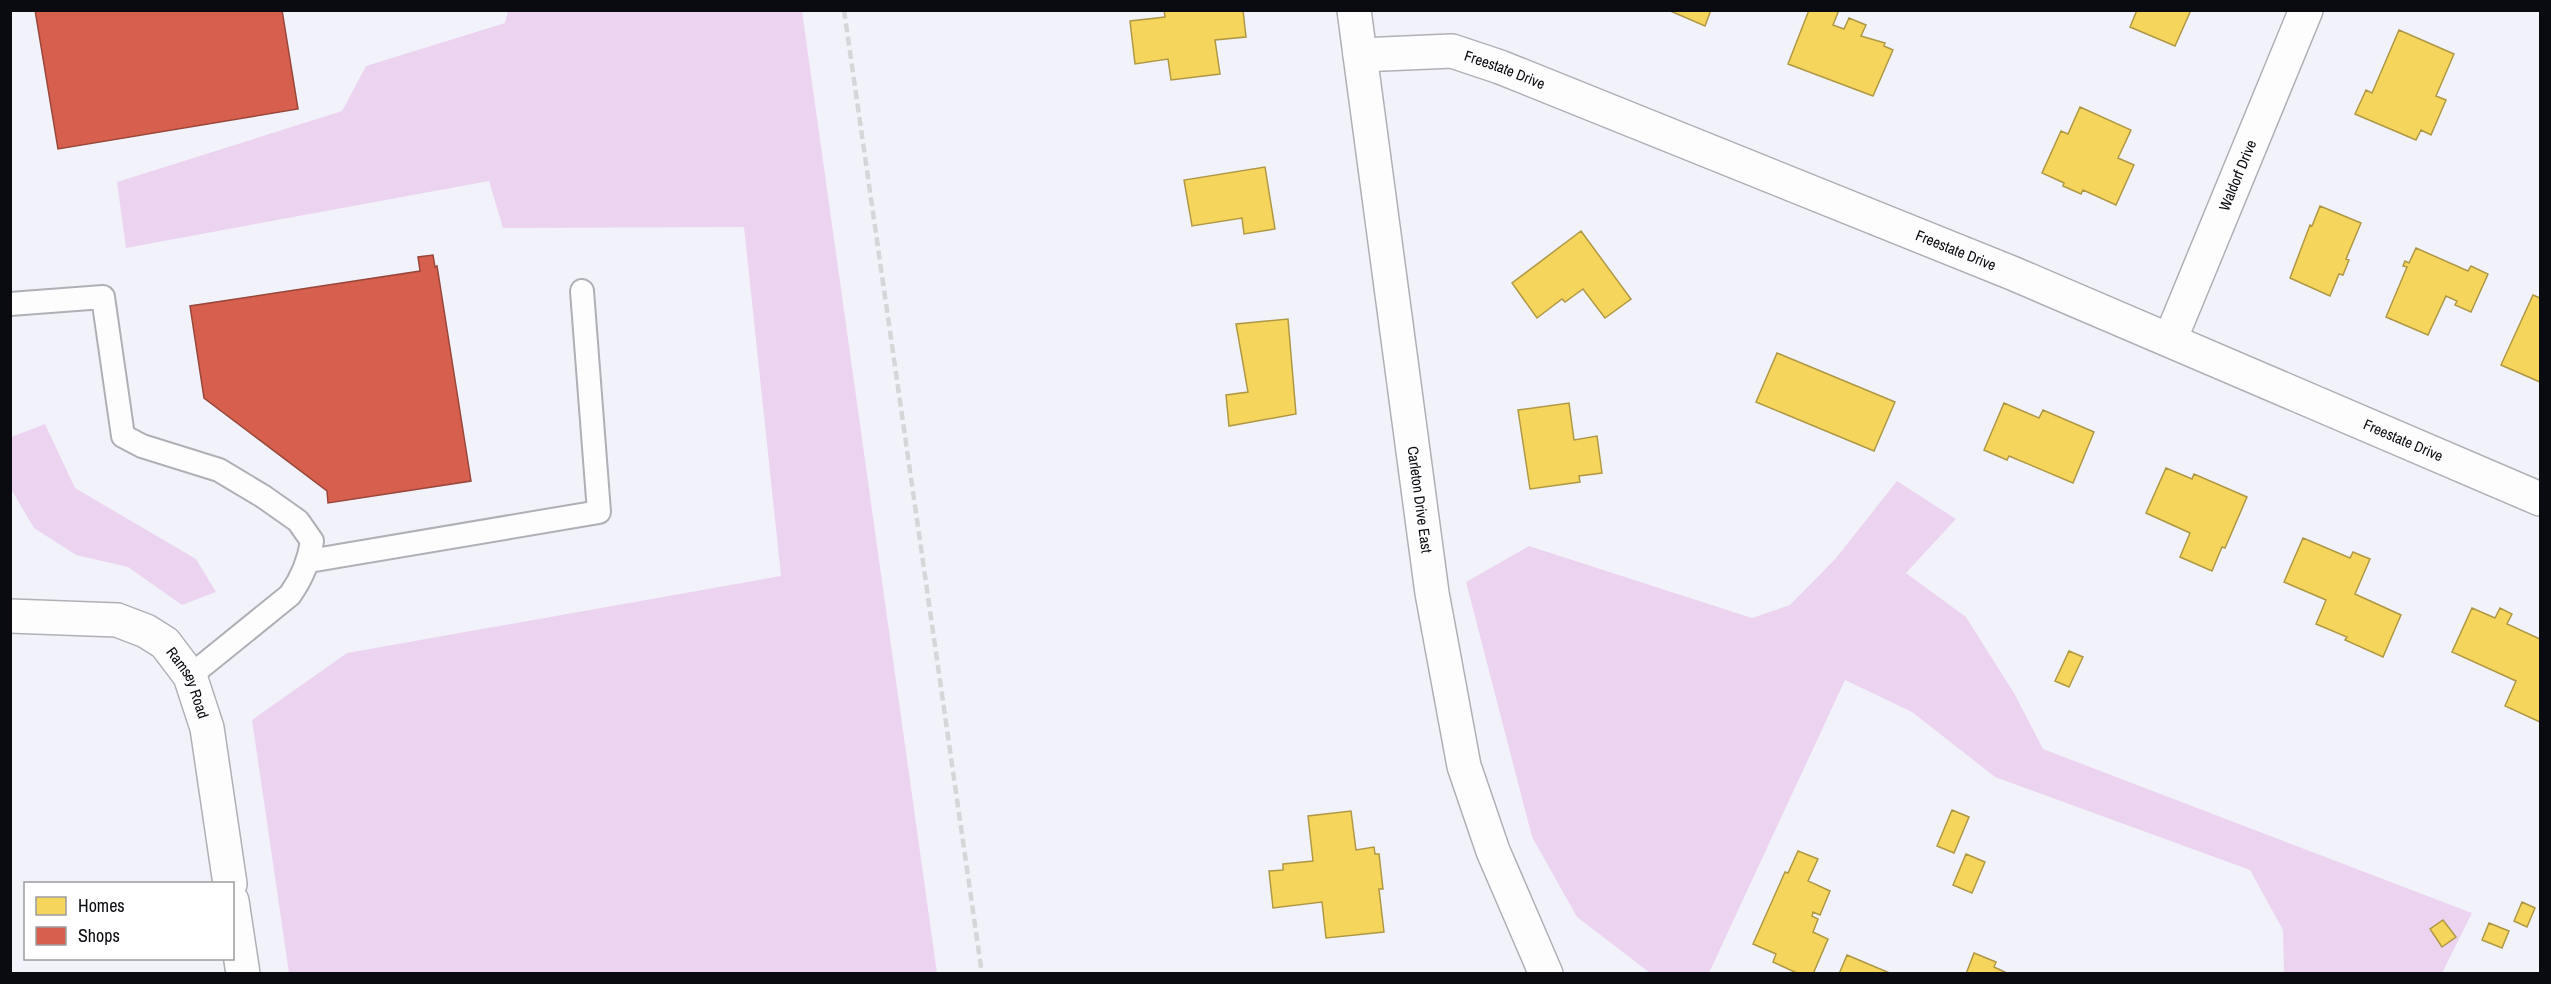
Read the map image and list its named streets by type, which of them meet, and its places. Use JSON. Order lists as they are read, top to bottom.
{
  "streets": {
    "street": [
      "Freestate Drive",
      "Waldorf Drive",
      "Carleton Drive East",
      "Ramsey Road"
    ]
  },
  "crossings": [
    ["Freestate Drive", "Waldorf Drive"],
    ["Freestate Drive", "Carleton Drive East"]
  ],
  "legend": ["Homes", "Shops"]
}
